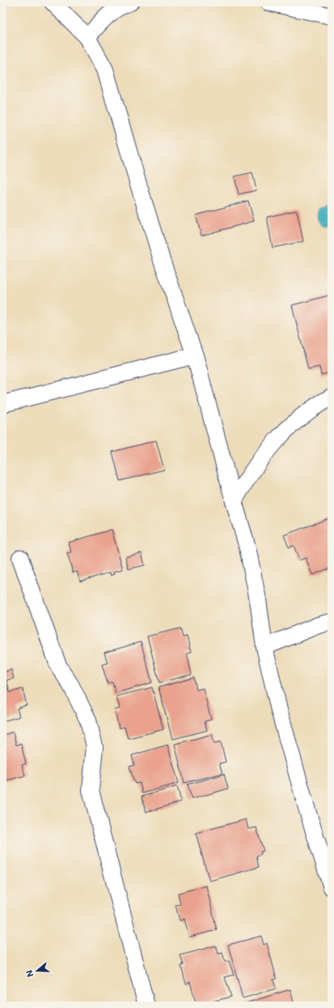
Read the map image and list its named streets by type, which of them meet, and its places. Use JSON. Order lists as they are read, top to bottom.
{
  "north": "left"
}
